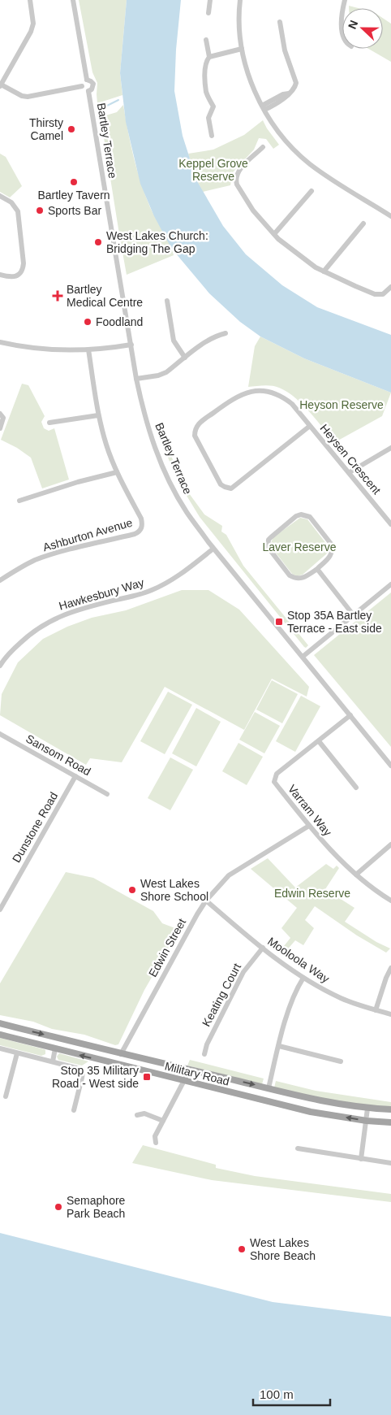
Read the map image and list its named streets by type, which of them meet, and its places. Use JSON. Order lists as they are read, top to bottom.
{
  "streets": {
    "main road": ["Military Road"],
    "street": [
      "Bartley Terrace",
      "Heysen Crescent",
      "Ashburton Avenue",
      "Hawkesbury Way",
      "Sansom Road",
      "Varram Way",
      "Dunstone Road",
      "Edwin Street",
      "Mooloola Way",
      "Keating Court"
    ]
  },
  "crossings": [
    ["Bartley Terrace", "Hawkesbury Way"],
    ["Bartley Terrace", "Varram Way"],
    ["Sansom Road", "Dunstone Road"],
    ["Varram Way", "Edwin Street"],
    ["Edwin Street", "Mooloola Way"],
    ["Edwin Street", "Military Road"],
    ["Mooloola Way", "Keating Court"]
  ],
  "parks": [
    "Keppel Grove Reserve",
    "Heyson Reserve",
    "Laver Reserve",
    "Edwin Reserve"
  ],
  "places": {
    "other": [
      "Thirsty Camel",
      "Bartley Tavern",
      "Sports Bar",
      "West Lakes Church: Bridging The Gap",
      "Foodland",
      "West Lakes Shore School",
      "Semaphore Park Beach",
      "West Lakes Shore Beach"
    ],
    "health": ["Bartley Medical Centre"],
    "transit": ["Stop 35A Bartley Terrace - East side", "Stop 35 Military Road - West side"]
  },
  "scale_bar": "100 m",
  "north": "left"
}
